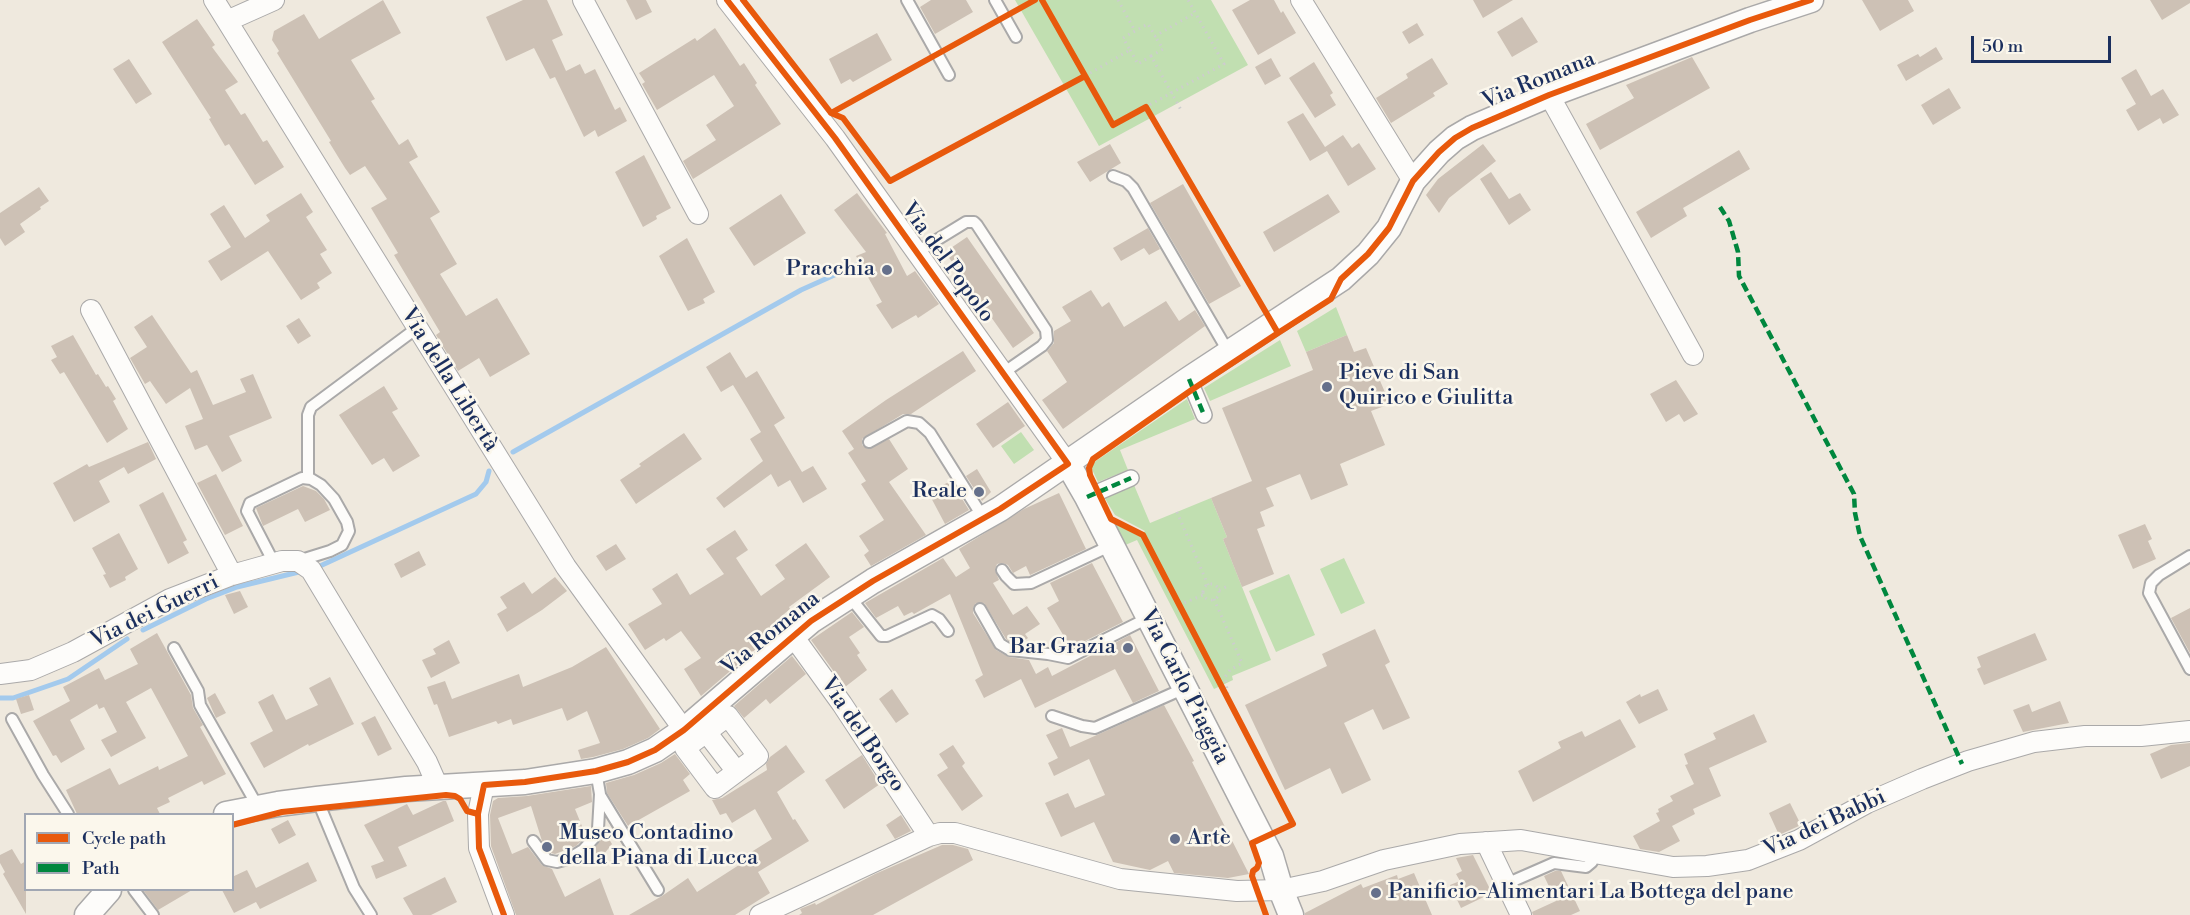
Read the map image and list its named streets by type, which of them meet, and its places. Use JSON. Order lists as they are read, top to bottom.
{
  "streets": {
    "street": [
      "Via Romana",
      "Via del Popolo",
      "Via della Libertà",
      "Via dei Guerri",
      "Via Carlo Piaggia",
      "Via del Borgo",
      "Via dei Babbi"
    ]
  },
  "crossings": [
    ["Via Romana", "Via del Popolo"],
    ["Via Romana", "Via della Libertà"],
    ["Via Romana", "Via Carlo Piaggia"],
    ["Via Romana", "Via del Borgo"],
    ["Via del Popolo", "Via Carlo Piaggia"],
    ["Via Carlo Piaggia", "Via dei Babbi"],
    ["Via del Borgo", "Via dei Babbi"]
  ],
  "places": [
    "Pracchia",
    "Pieve di San Quirico e Giulitta",
    "Reale",
    "Bar Grazia",
    "Artè",
    "Museo Contadino della Piana di Lucca",
    "Panificio-Alimentari La Bottega del pane"
  ],
  "legend": ["Cycle path", "Path"],
  "scale_bar": "50 m"
}
